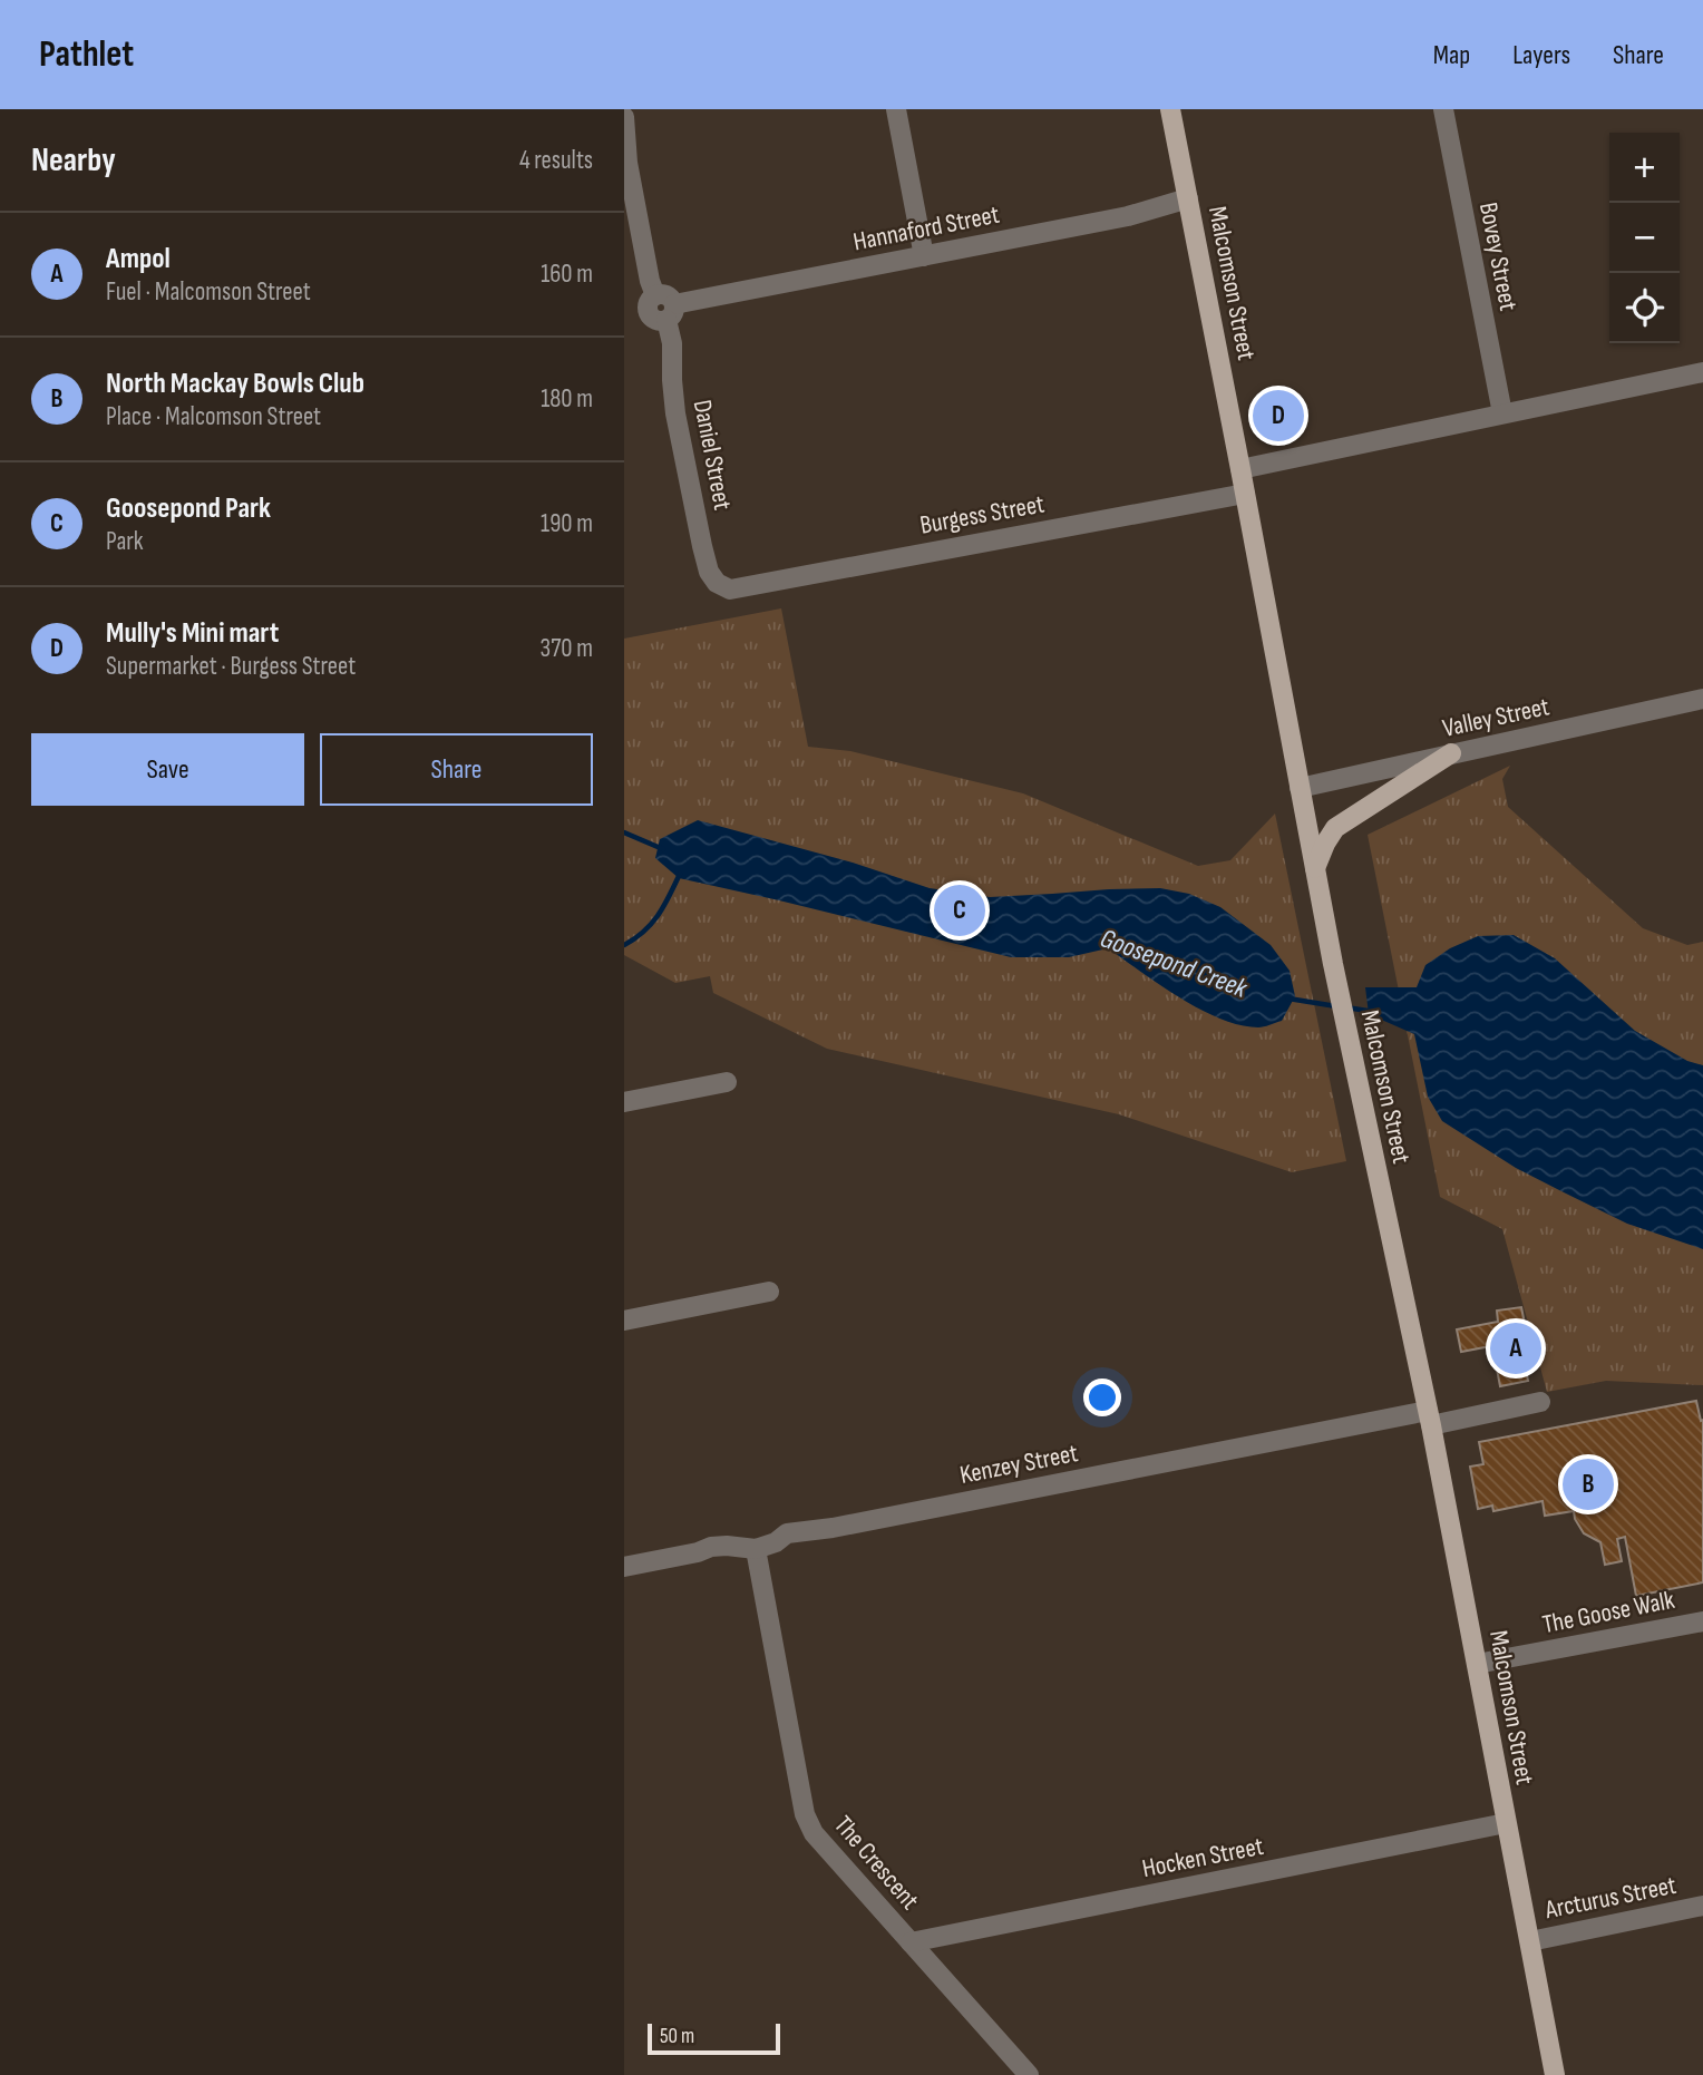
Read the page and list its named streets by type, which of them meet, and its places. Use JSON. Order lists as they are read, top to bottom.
{
  "streets": {
    "main road": ["Malcomson Street"],
    "street": [
      "Hannaford Street",
      "Bovey Street",
      "Daniel Street",
      "Burgess Street",
      "Valley Street",
      "Kenzey Street",
      "The Goose Walk",
      "Hocken Street",
      "The Crescent",
      "Arcturus Street"
    ]
  },
  "crossings": [
    ["Hannaford Street", "Malcomson Street"],
    ["Hannaford Street", "Daniel Street"],
    ["Malcomson Street", "Burgess Street"],
    ["Malcomson Street", "Valley Street"],
    ["Malcomson Street", "Kenzey Street"],
    ["Malcomson Street", "The Goose Walk"],
    ["Malcomson Street", "Hocken Street"],
    ["Malcomson Street", "Arcturus Street"],
    ["Daniel Street", "Burgess Street"],
    ["Kenzey Street", "The Crescent"],
    ["Hocken Street", "The Crescent"]
  ],
  "water": ["Goosepond Creek"],
  "scale_bar": "50 m",
  "page": {
    "header": "Pathlet",
    "nav": ["Map", "Layers", "Share"],
    "heading": ["Nearby", "4 results"],
    "map_buttons": ["+", "−"],
    "list": [
      {
        "mark": "A",
        "name": "Ampol",
        "note": "Fuel · Malcomson Street",
        "value": "160 m"
      },
      {
        "mark": "B",
        "name": "North Mackay Bowls Club",
        "note": "Place · Malcomson Street",
        "value": "180 m"
      },
      {
        "mark": "C",
        "name": "Goosepond Park",
        "note": "Park",
        "value": "190 m"
      },
      {
        "mark": "D",
        "name": "Mully's Mini mart",
        "note": "Supermarket · Burgess Street",
        "value": "370 m"
      }
    ],
    "pins": [
      "D",
      "C",
      "A",
      "B"
    ],
    "buttons": ["Save", "Share"],
    "scale": "50 m"
  }
}
